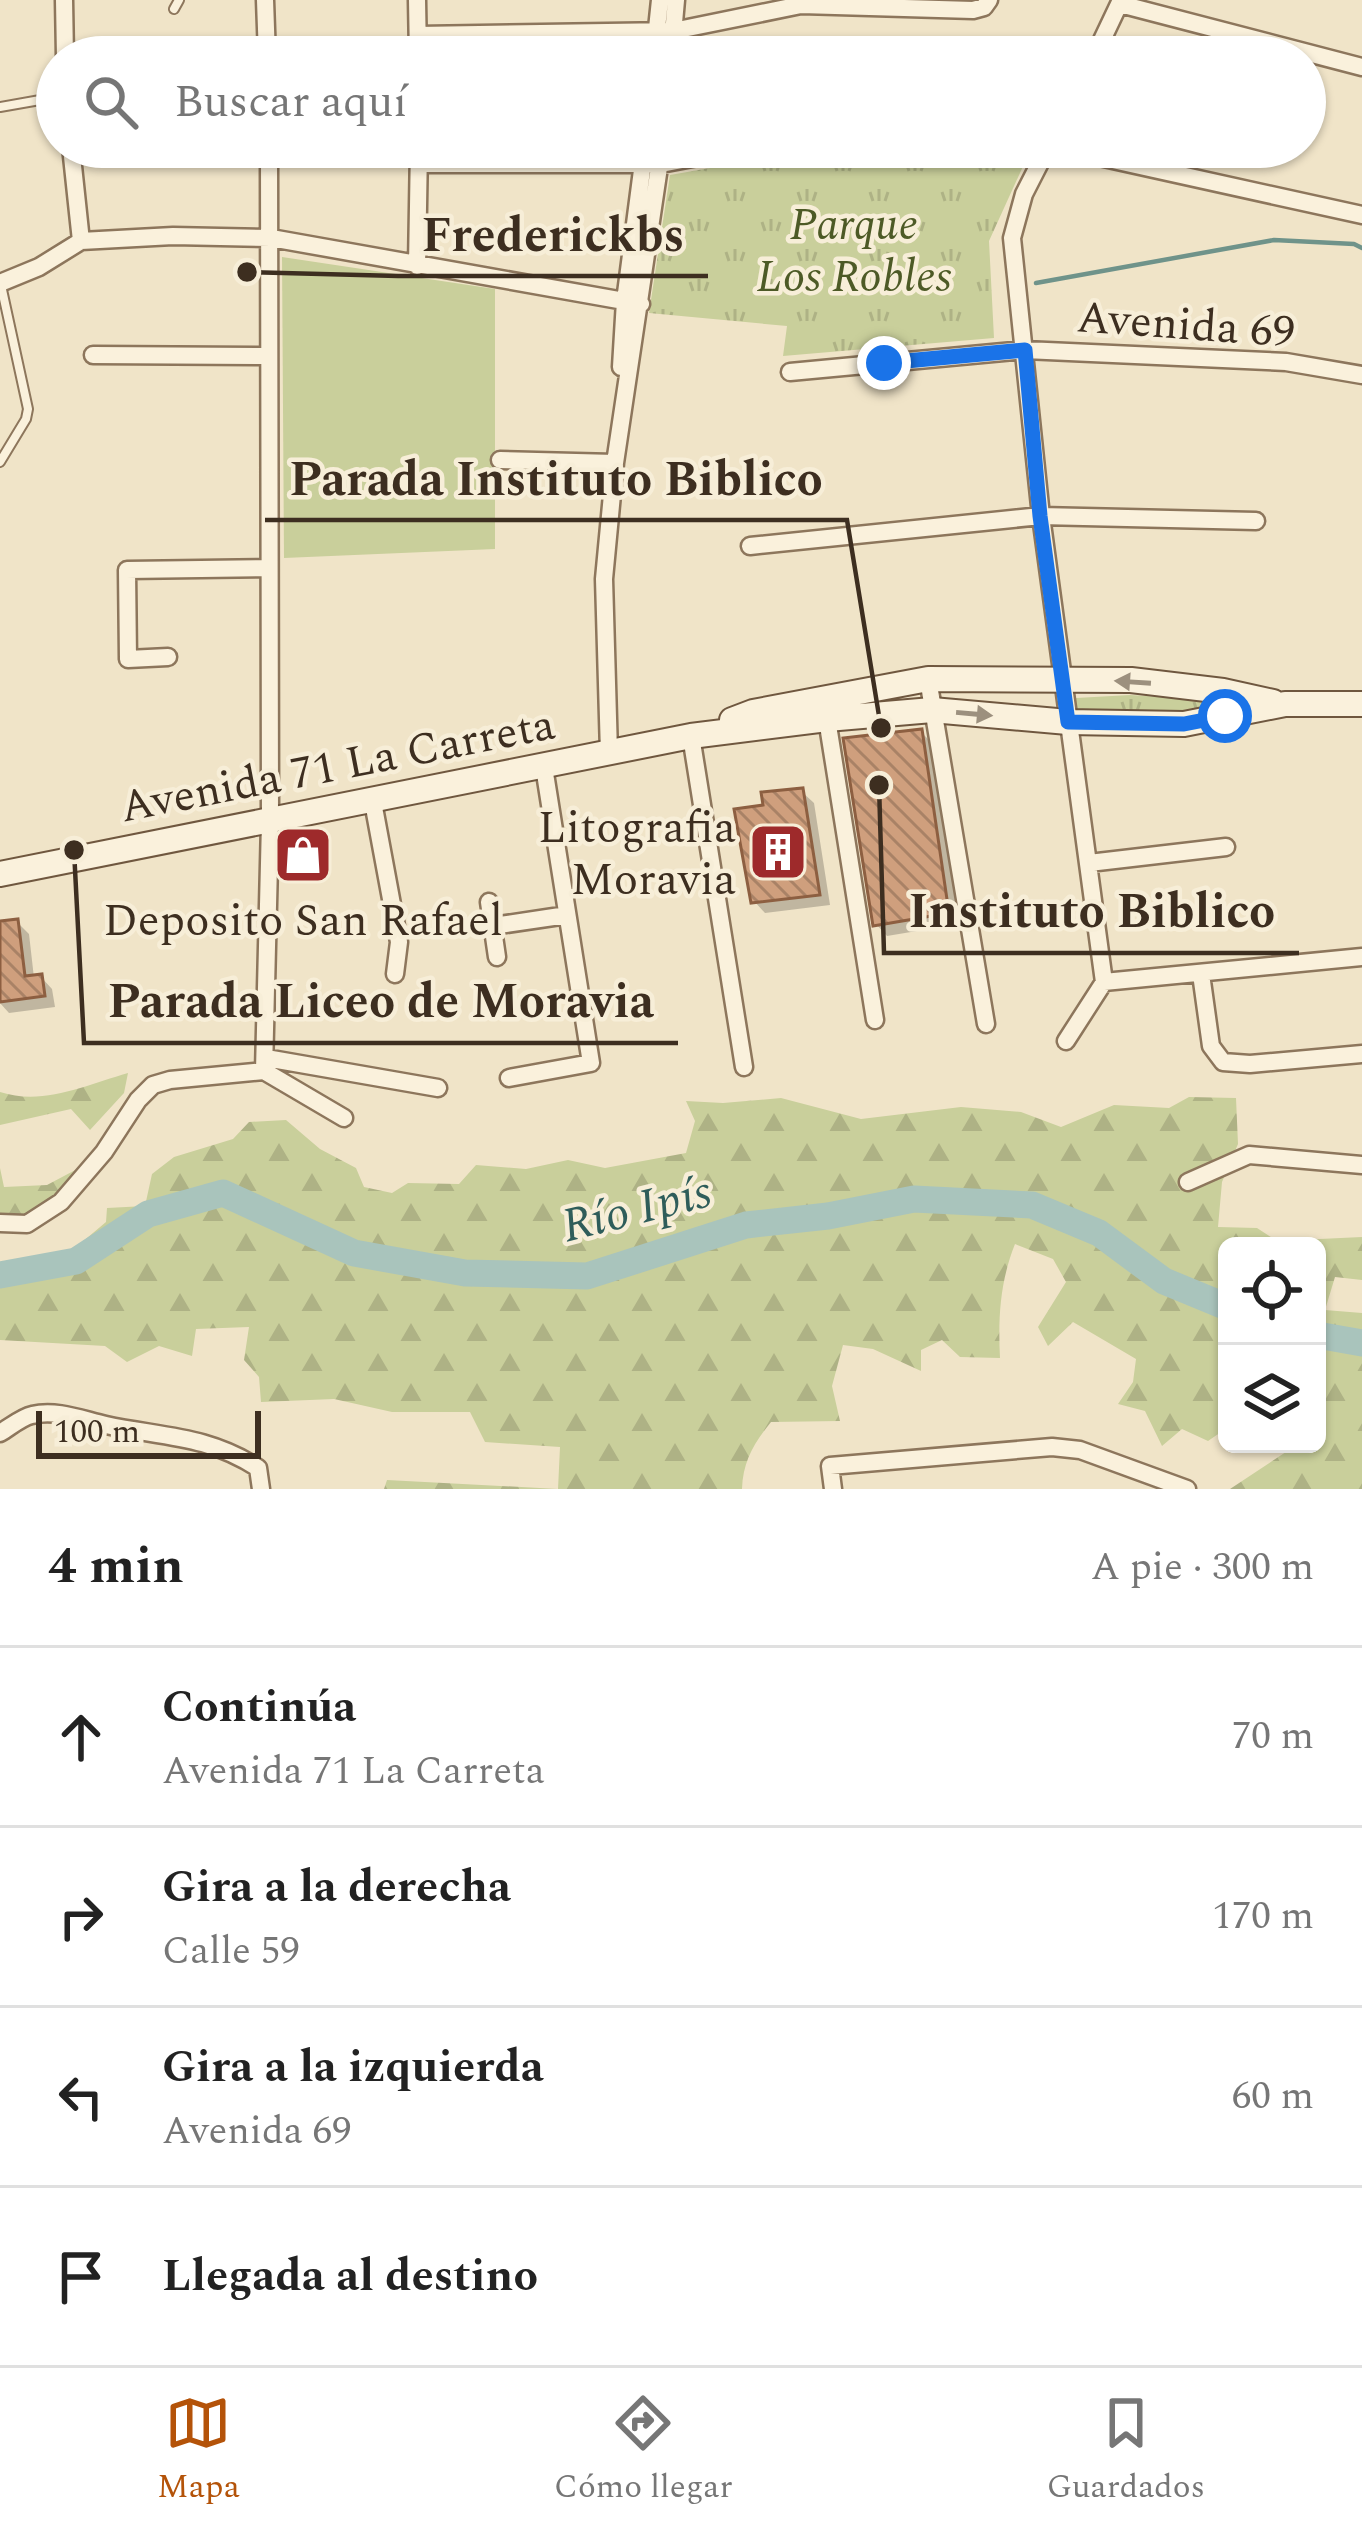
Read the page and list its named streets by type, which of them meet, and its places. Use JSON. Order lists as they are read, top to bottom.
{
  "streets": {
    "street": ["Avenida 69", "Avenida 71 La Carreta"]
  },
  "water": ["Río Ipís"],
  "parks": ["Parque Los Robles"],
  "places": {
    "other": [
      "Frederickbs",
      "Parada Instituto Biblico",
      "Instituto Biblico",
      "Parada Liceo de Moravia"
    ],
    "building": ["Litografia Moravia"],
    "shop": ["Deposito San Rafael"]
  },
  "scale_bar": "100 m",
  "page": {
    "search": "Buscar aquí",
    "scale": "100 m",
    "heading": ["4 min", "A pie · 300 m"],
    "list": [
      ["Continúa", "Avenida 71 La Carreta", "70 m"],
      ["Gira a la derecha", "Calle 59", "170 m"],
      ["Gira a la izquierda", "Avenida 69", "60 m"],
      "Llegada al destino"
    ],
    "nav": ["Mapa", "Cómo llegar", "Guardados"]
  }
}
